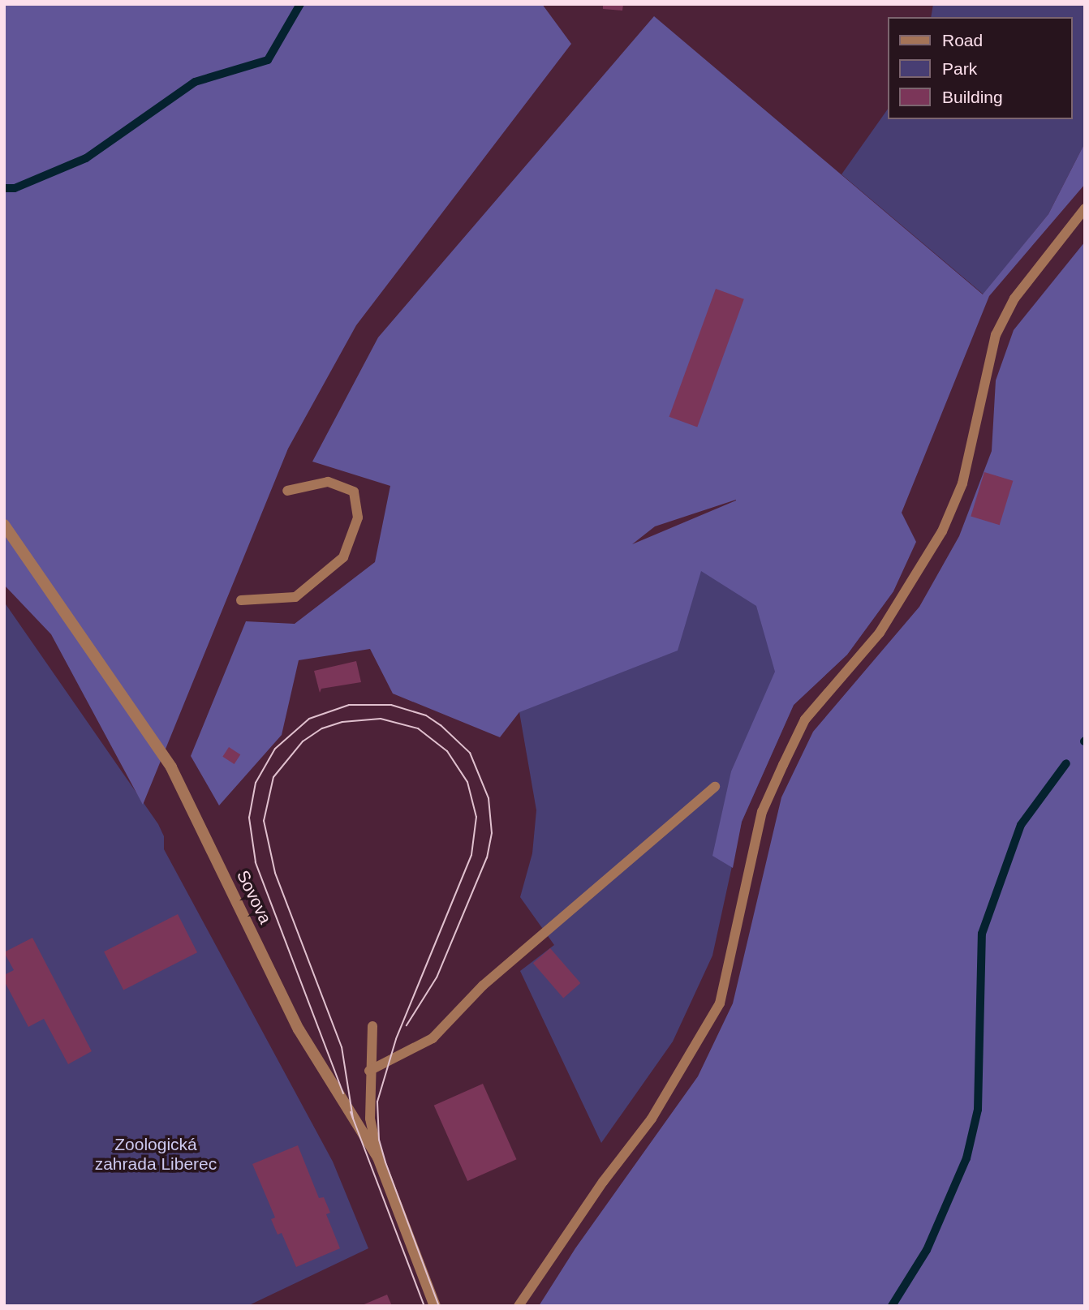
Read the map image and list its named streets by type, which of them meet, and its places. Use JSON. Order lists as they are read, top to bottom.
{
  "streets": {
    "street": ["Sovova"]
  },
  "parks": ["Zoologická zahrada Liberec"],
  "legend": ["Road", "Park", "Building"]
}
